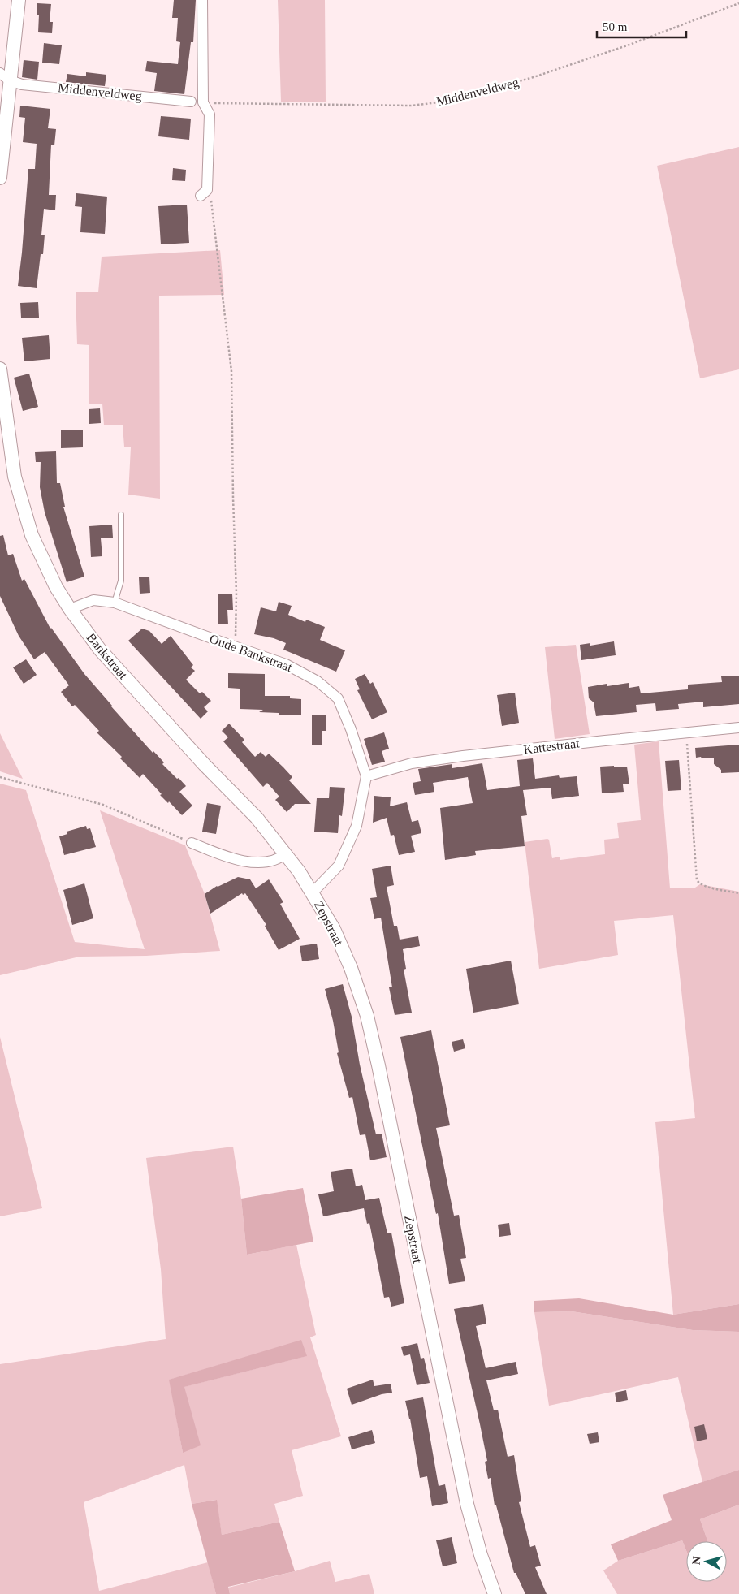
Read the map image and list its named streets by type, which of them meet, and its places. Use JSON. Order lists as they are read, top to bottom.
{
  "streets": {
    "street": [
      "Middenveldweg",
      "Oude Bankstraat",
      "Bankstraat",
      "Kattestraat",
      "Zepstraat"
    ]
  },
  "crossings": [
    ["Oude Bankstraat", "Bankstraat"],
    ["Oude Bankstraat", "Kattestraat"],
    ["Oude Bankstraat", "Zepstraat"],
    ["Bankstraat", "Zepstraat"]
  ],
  "scale_bar": "50 m",
  "north": "left"
}
